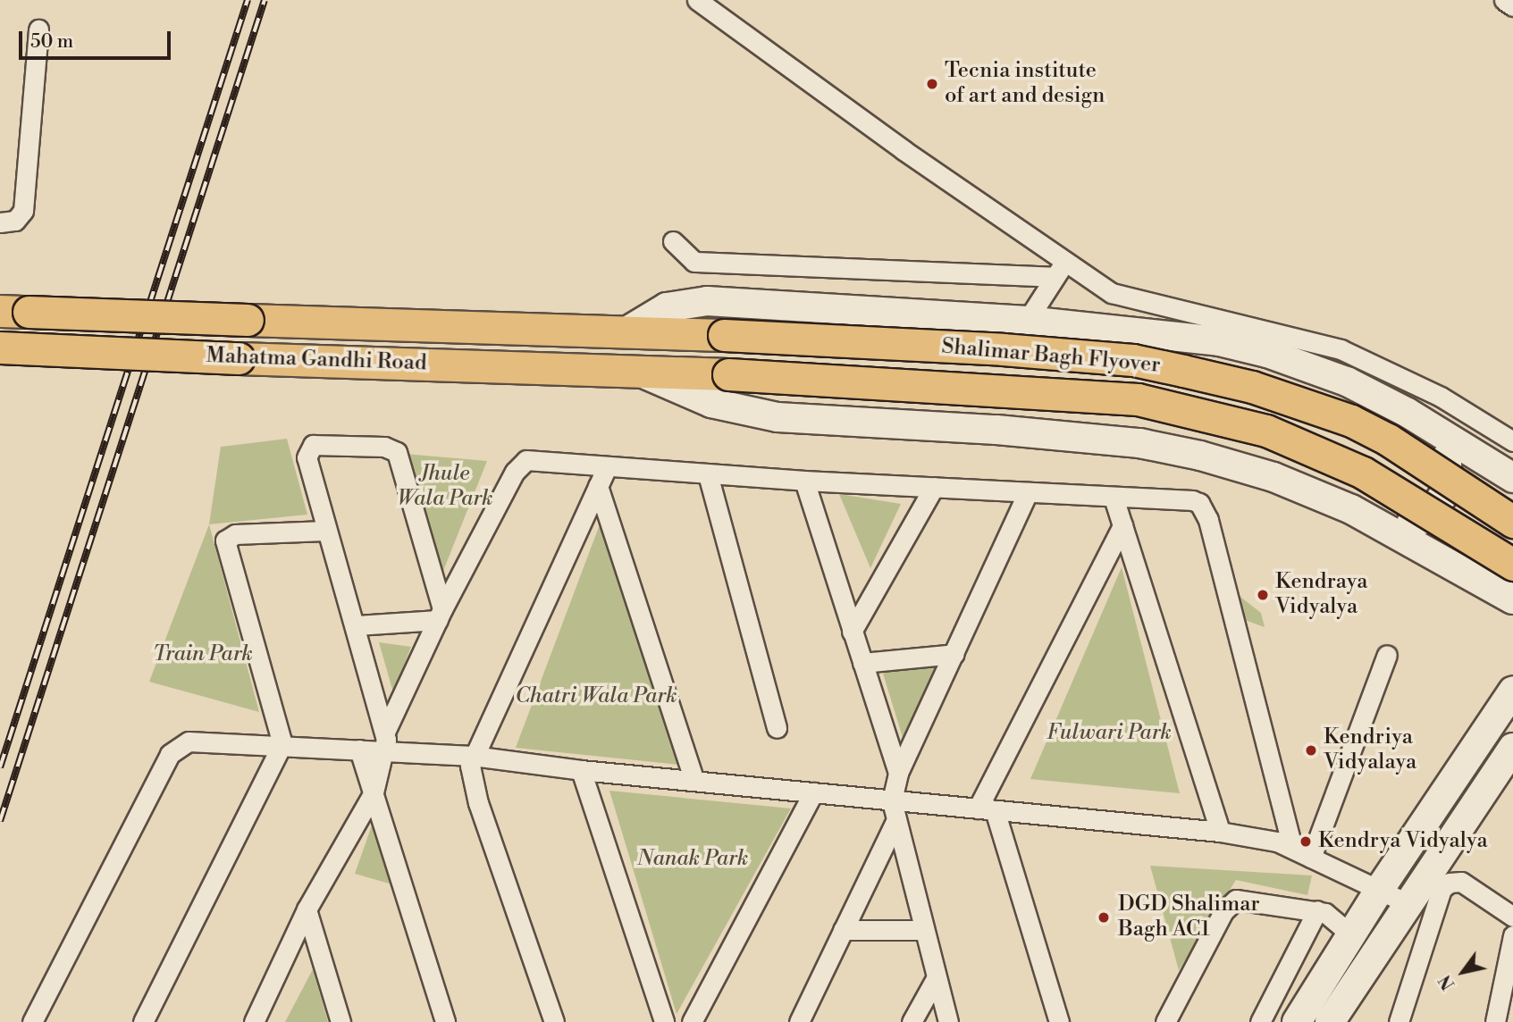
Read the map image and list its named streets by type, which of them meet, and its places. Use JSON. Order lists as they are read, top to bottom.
{
  "streets": {
    "main road": ["Shalimar Bagh Flyover", "Mahatma Gandhi Road"]
  },
  "crossings": [
    ["Shalimar Bagh Flyover", "Mahatma Gandhi Road"]
  ],
  "parks": [
    "Jhule Wala Park",
    "Train Park",
    "Chatri Wala Park",
    "Fulwari Park",
    "Nanak Park"
  ],
  "places": [
    "Tecnia institute of art and design",
    "Kendraya Vidyalya",
    "Kendriya Vidyalaya",
    "Kendrya Vidyalya",
    "DGD Shalimar Bagh AC1"
  ],
  "scale_bar": "50 m",
  "north": "bottom left"
}
